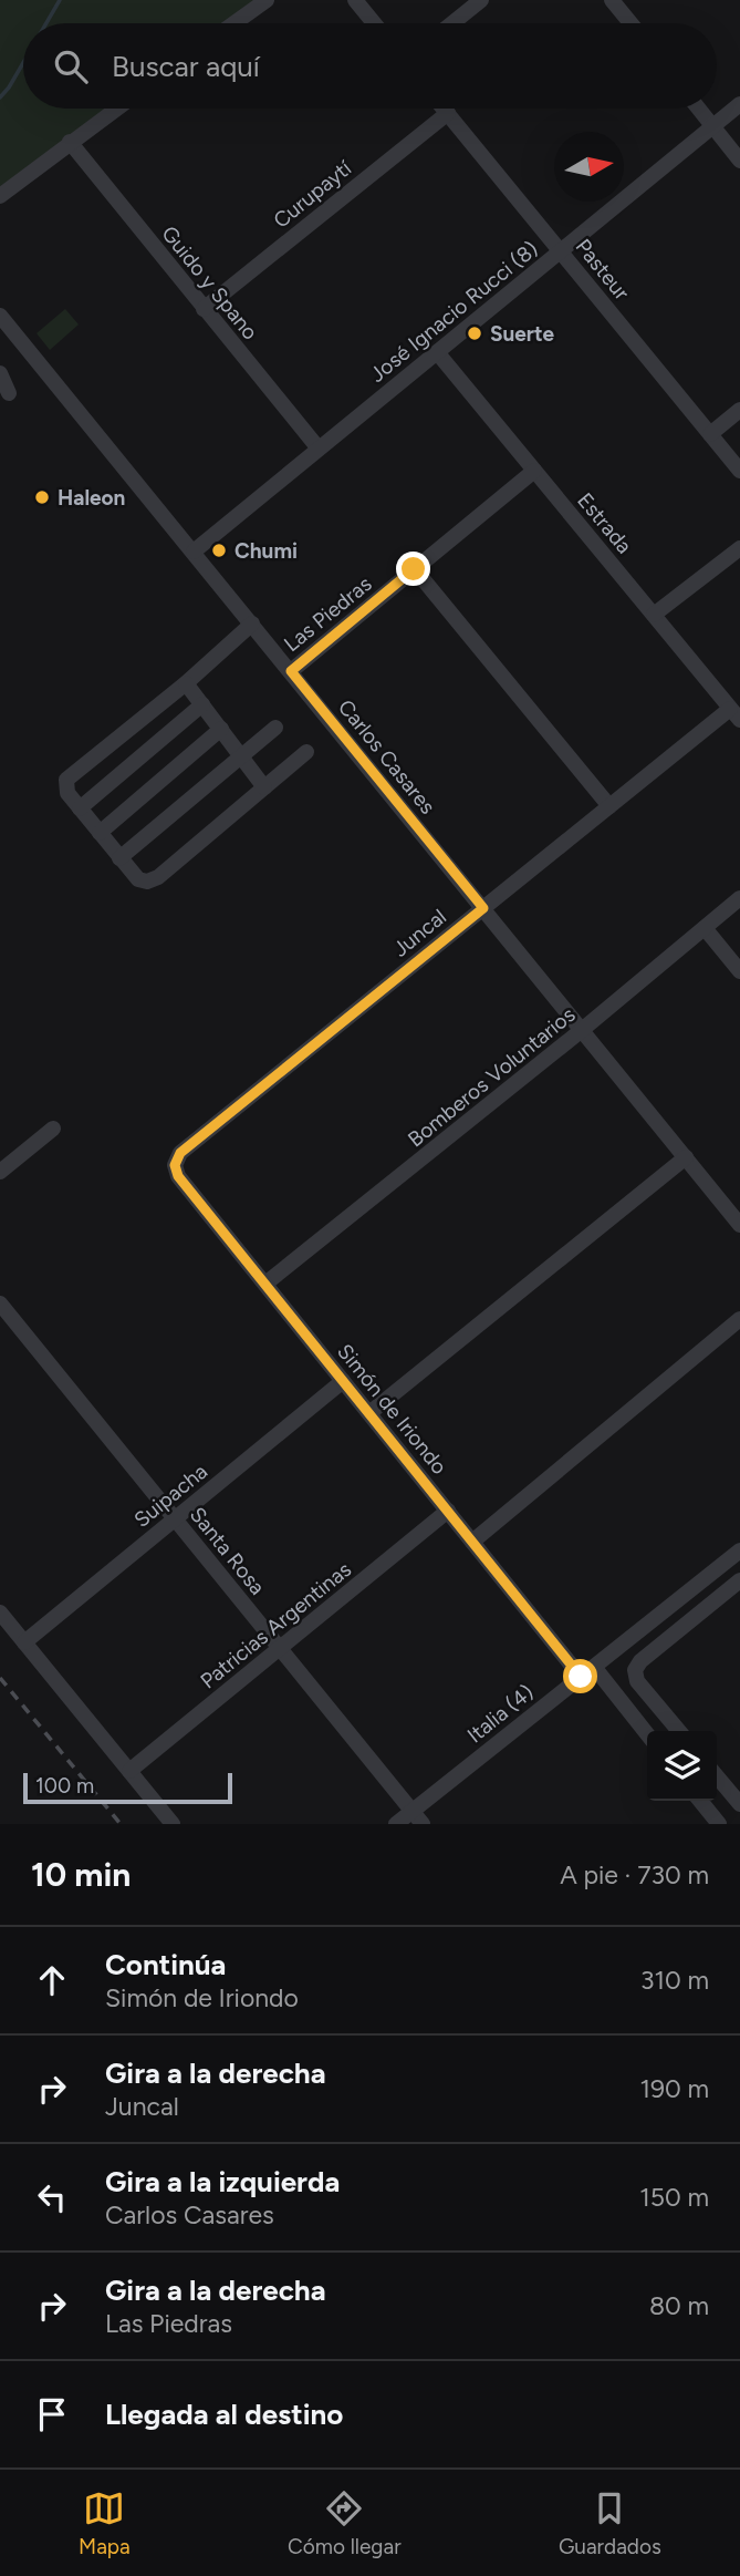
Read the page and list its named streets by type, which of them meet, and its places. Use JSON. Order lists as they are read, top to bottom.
{
  "streets": {
    "street": [
      "Curupaytí",
      "Pasteur",
      "Guido y Spano",
      "José Ignacio Rucci (8)",
      "Estrada",
      "Las Piedras",
      "Carlos Casares",
      "Juncal",
      "Bomberos Voluntarios",
      "Simón de Iriondo",
      "Suipacha",
      "Santa Rosa",
      "Patricias Argentinas",
      "Italia (4)"
    ]
  },
  "crossings": [
    ["Curupaytí", "Pasteur"],
    ["Curupaytí", "Guido y Spano"],
    ["Pasteur", "José Ignacio Rucci (8)"],
    ["Guido y Spano", "José Ignacio Rucci (8)"],
    ["José Ignacio Rucci (8)", "Estrada"],
    ["José Ignacio Rucci (8)", "Carlos Casares"],
    ["Estrada", "Las Piedras"],
    ["Estrada", "Juncal"],
    ["Las Piedras", "Carlos Casares"],
    ["Carlos Casares", "Juncal"],
    ["Carlos Casares", "Bomberos Voluntarios"],
    ["Juncal", "Simón de Iriondo"],
    ["Bomberos Voluntarios", "Simón de Iriondo"],
    ["Simón de Iriondo", "Suipacha"],
    ["Simón de Iriondo", "Patricias Argentinas"],
    ["Simón de Iriondo", "Italia (4)"],
    ["Suipacha", "Santa Rosa"],
    ["Santa Rosa", "Patricias Argentinas"],
    ["Santa Rosa", "Italia (4)"]
  ],
  "places": ["Suerte", "Haleon", "Chumi"],
  "scale_bar": "100 m",
  "north": "right",
  "page": {
    "search": "Buscar aquí",
    "scale": "100 m",
    "heading": ["10 min", "A pie · 730 m"],
    "list": [
      ["Continúa", "Simón de Iriondo", "310 m"],
      ["Gira a la derecha", "Juncal", "190 m"],
      ["Gira a la izquierda", "Carlos Casares", "150 m"],
      ["Gira a la derecha", "Las Piedras", "80 m"],
      "Llegada al destino"
    ],
    "nav": ["Mapa", "Cómo llegar", "Guardados"]
  }
}
